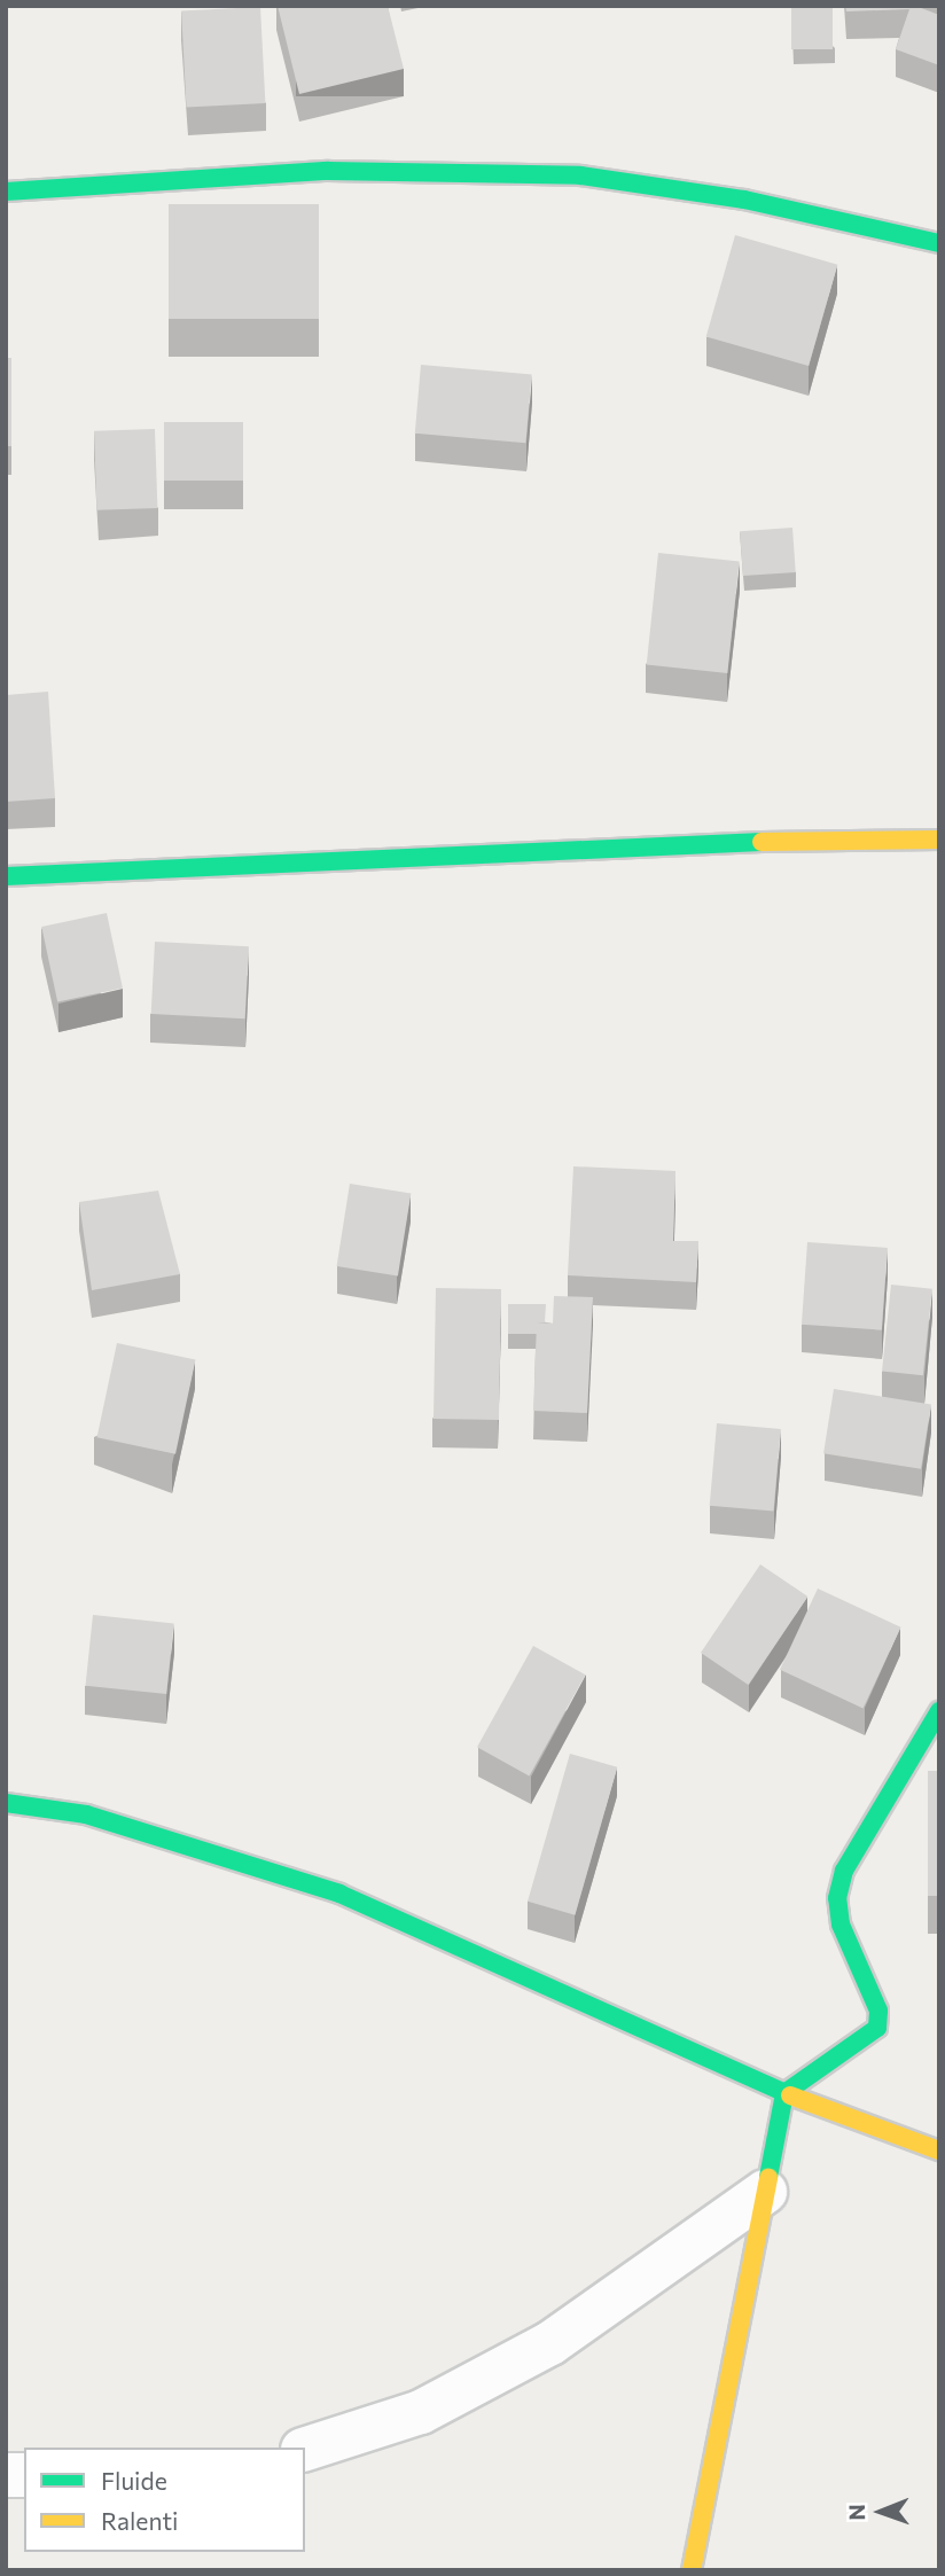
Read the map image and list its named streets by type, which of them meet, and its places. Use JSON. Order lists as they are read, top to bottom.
{
  "legend": ["Fluide", "Ralenti"],
  "north": "left"
}
